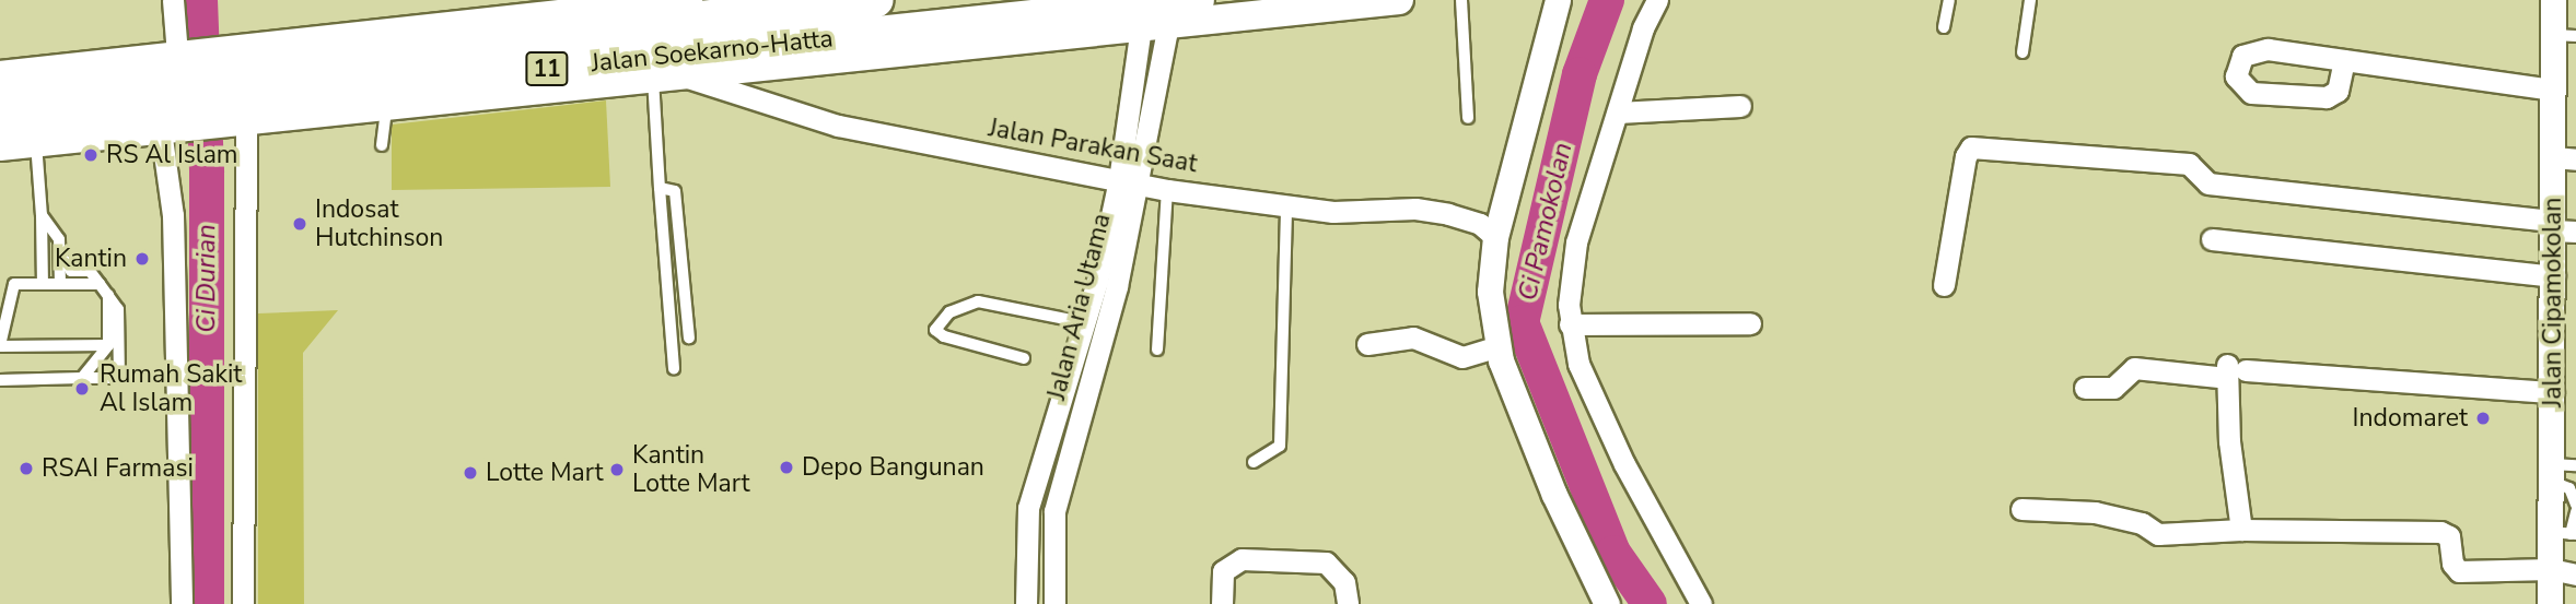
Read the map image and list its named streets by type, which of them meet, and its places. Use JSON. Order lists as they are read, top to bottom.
{
  "streets": {
    "highway": ["Jalan Soekarno-Hatta", "11"],
    "street": ["Jalan Parakan Saat", "Jalan Cipamokolan", "Jalan Aria Utama"]
  },
  "crossings": [
    ["Jalan Soekarno-Hatta", "Jalan Parakan Saat"],
    ["Jalan Soekarno-Hatta", "Jalan Aria Utama"],
    ["Jalan Parakan Saat", "Jalan Aria Utama"]
  ],
  "water": ["Ci Pamokolan", "Ci Durian"],
  "places": [
    "RS Al Islam",
    "Indosat Hutchinson",
    "Kantin",
    "Rumah Sakit Al Islam",
    "Indomaret",
    "Depo Bangunan",
    "RSAI Farmasi",
    "Kantin Lotte Mart",
    "Lotte Mart"
  ]
}
